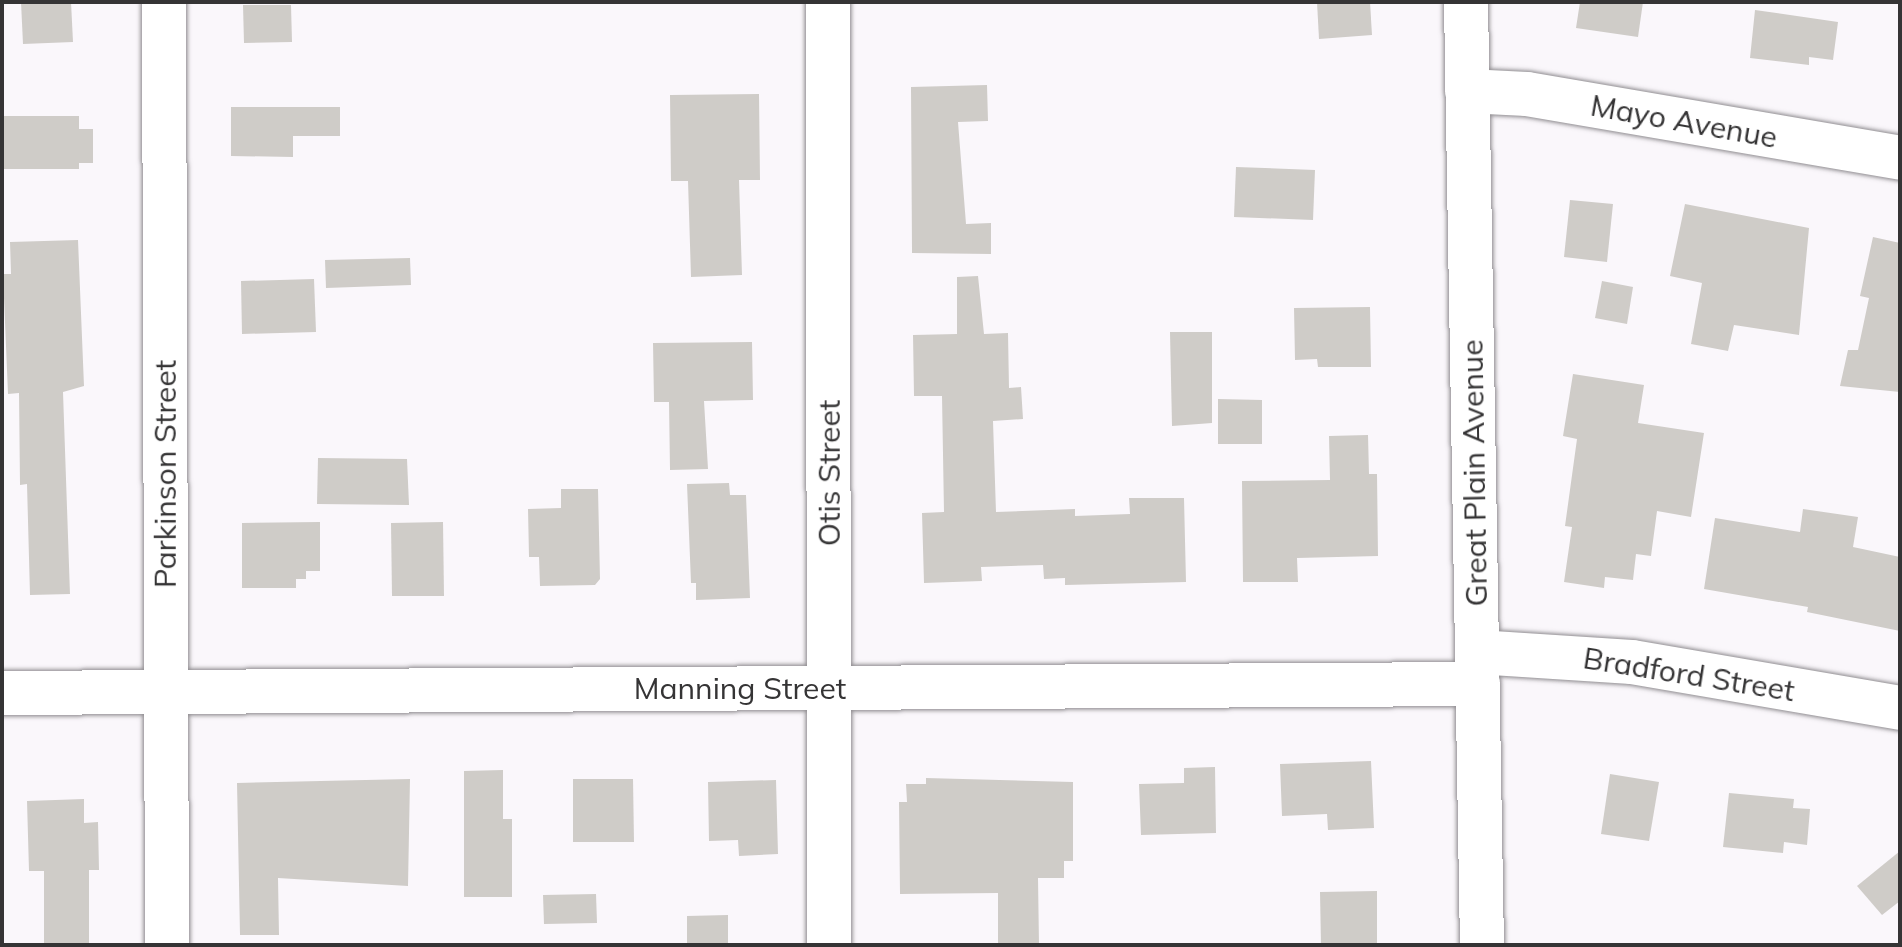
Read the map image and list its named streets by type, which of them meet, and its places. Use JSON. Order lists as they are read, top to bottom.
{
  "streets": {
    "street": [
      "Mayo Avenue",
      "Otis Street",
      "Great Plain Avenue",
      "Parkinson Street",
      "Bradford Street",
      "Manning Street"
    ]
  },
  "crossings": [
    ["Mayo Avenue", "Great Plain Avenue"],
    ["Otis Street", "Manning Street"],
    ["Great Plain Avenue", "Bradford Street"],
    ["Great Plain Avenue", "Manning Street"],
    ["Parkinson Street", "Manning Street"],
    ["Bradford Street", "Manning Street"]
  ]
}
